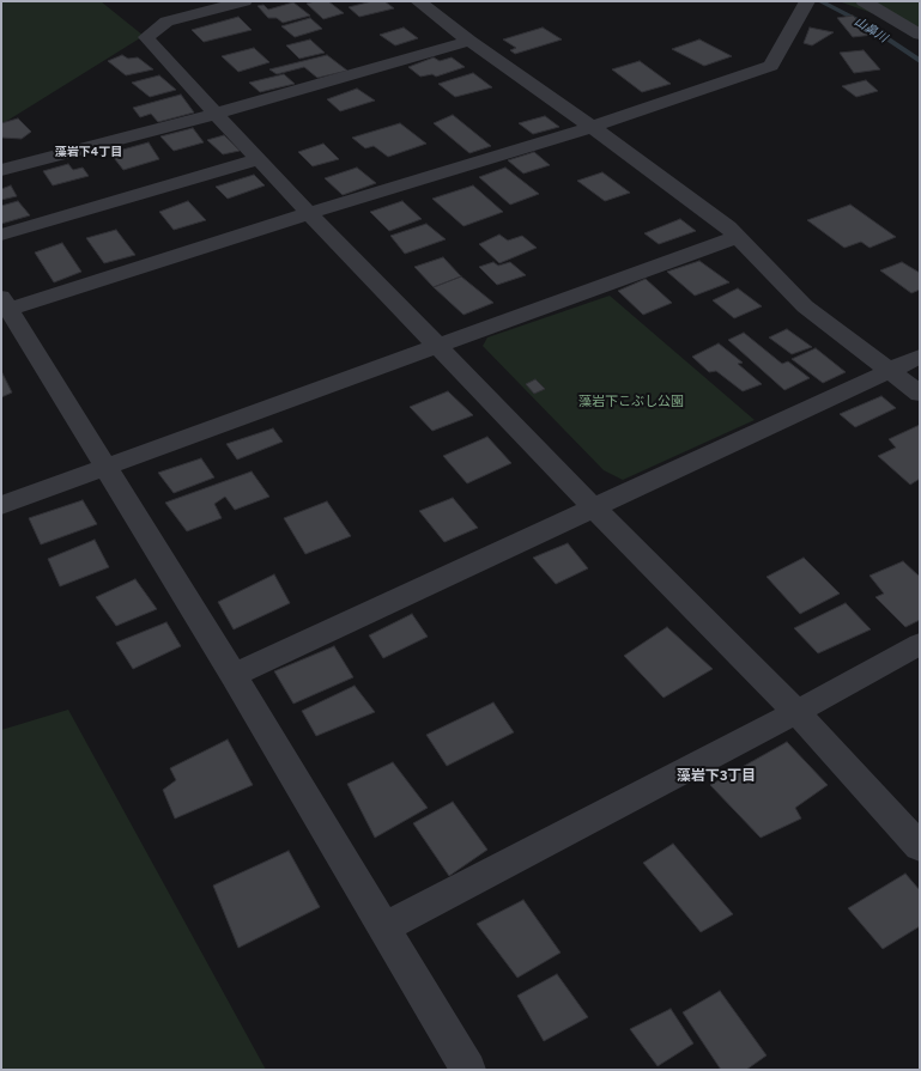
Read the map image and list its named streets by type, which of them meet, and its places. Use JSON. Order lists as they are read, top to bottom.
{
  "districts": ["藻岩下4丁目", "藻岩下3丁目"],
  "water": ["山鼻川"],
  "parks": ["藻岩下こぶし公園"]
}
